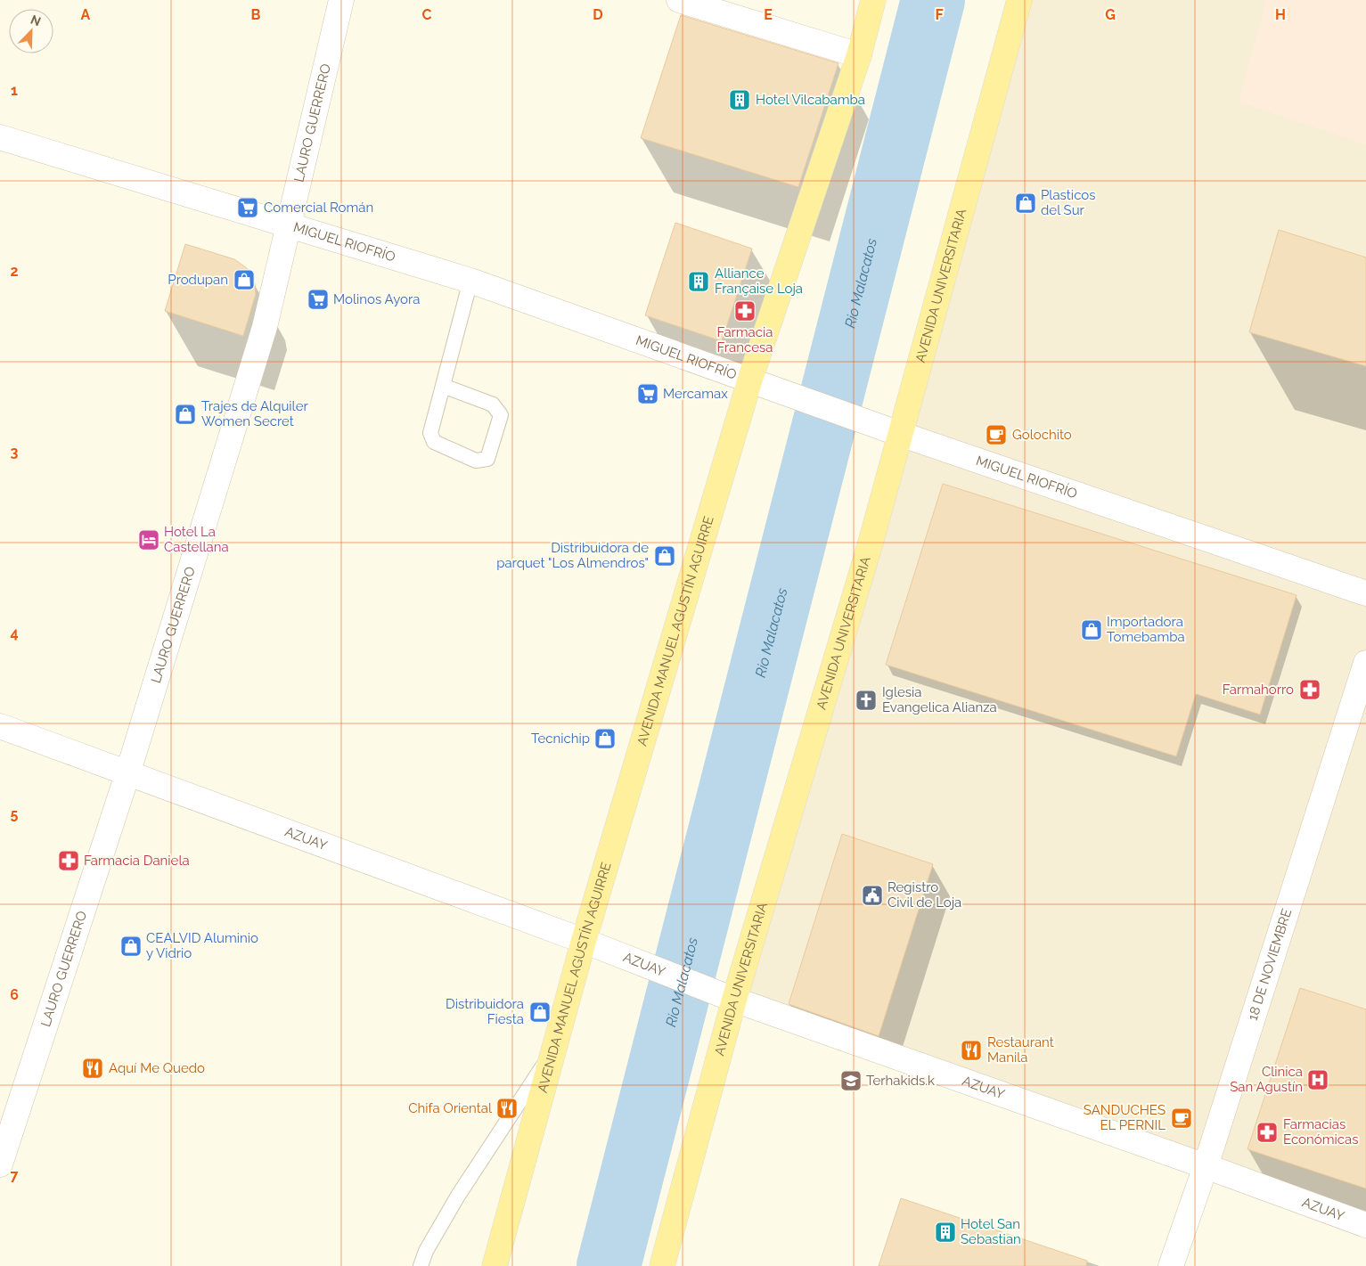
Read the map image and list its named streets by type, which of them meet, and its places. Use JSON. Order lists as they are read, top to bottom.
{
  "streets": {
    "main road": ["AVENIDA UNIVERSITARIA", "AVENIDA MANUEL AGUSTÍN AGUIRRE"],
    "street": [
      "LAURO GUERRERO",
      "MIGUEL RIOFRÍO",
      "AZUAY",
      "18 DE NOVIEMBRE"
    ]
  },
  "crossings": [
    ["LAURO GUERRERO", "MIGUEL RIOFRÍO"],
    ["LAURO GUERRERO", "AZUAY"],
    ["MIGUEL RIOFRÍO", "AVENIDA UNIVERSITARIA"],
    ["MIGUEL RIOFRÍO", "AVENIDA MANUEL AGUSTÍN AGUIRRE"],
    ["AVENIDA UNIVERSITARIA", "AZUAY"],
    ["AVENIDA MANUEL AGUSTÍN AGUIRRE", "AZUAY"],
    ["AZUAY", "18 DE NOVIEMBRE"]
  ],
  "water": ["Rio Malacatos"],
  "places": {
    "building": ["Hotel Vilcabamba", "Alliance Française Loja", "Hotel San Sebastian"],
    "shop": [
      "Plasticos del Sur",
      "Produpan",
      "Trajes de Alquiler Women Secret",
      "Distribuidora de parquet \"Los Almendros\"",
      "Importadora Tomebamba",
      "Tecnichip",
      "CEALVID Aluminio y Vidrio",
      "Distribuidora Fiesta"
    ],
    "supermarket": ["Comercial Román", "Molinos Ayora", "Mercamax"],
    "pharmacy": [
      "Farmacia Francesa",
      "Farmahorro",
      "Farmacia Daniela",
      "Farmacias Económicas"
    ],
    "cafe": ["Golochito", "SANDUCHES EL PERNIL"],
    "hotel": ["Hotel La Castellana"],
    "church": ["Iglesia Evangelica Alianza"],
    "public building": ["Registro Civil de Loja"],
    "restaurant": ["Restaurant Manila", "Aquí Me Quedo", "Chifa Oriental"],
    "hospital": ["Clinica San Agustín"],
    "school or university": ["Terhakids.k"]
  },
  "north": "top right",
  "grid": {
    "columns": [
      "A",
      "B",
      "C",
      "D",
      "E",
      "F",
      "G",
      "H"
    ],
    "rows": [
      "1",
      "2",
      "3",
      "4",
      "5",
      "6",
      "7"
    ]
  }
}
